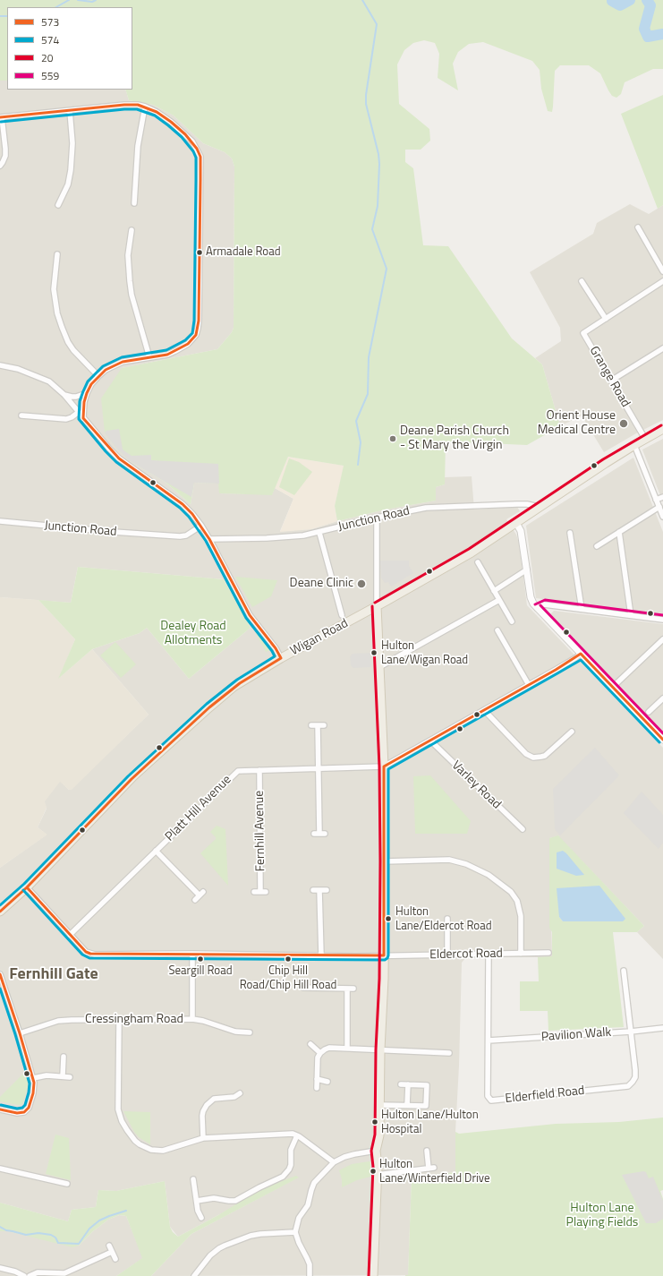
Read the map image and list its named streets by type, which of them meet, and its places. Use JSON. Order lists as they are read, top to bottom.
{
  "streets": {
    "main road": ["Wigan Road"],
    "street": [
      "Grange Road",
      "Junction Road",
      "Varley Road",
      "Platt Hill Avenue",
      "Fernhill Avenue",
      "Eldercot Road",
      "Cressingham Road",
      "Pavilion Walk",
      "Elderfield Road"
    ]
  },
  "crossings": [
    ["Grange Road", "Wigan Road"],
    ["Junction Road", "Wigan Road"],
    ["Wigan Road", "Eldercot Road"],
    ["Platt Hill Avenue", "Fernhill Avenue"],
    ["Platt Hill Avenue", "Eldercot Road"],
    ["Eldercot Road", "Elderfield Road"],
    ["Pavilion Walk", "Elderfield Road"]
  ],
  "districts": ["Fernhill Gate"],
  "parks": ["Dealey Road Allotments", "Hulton Lane Playing Fields"],
  "places": [
    "Armadale Road",
    "Orient House Medical Centre",
    "Deane Parish Church - St Mary the Virgin",
    "Deane Clinic",
    "Hulton Lane/Wigan Road",
    "Hulton Lane/Eldercot Road",
    "Seargill Road",
    "Chip Hill Road/Chip Hill Road",
    "Hulton Lane/Hulton Hospital",
    "Hulton Lane/Winterfield Drive"
  ],
  "lines": [
    "transit line 573",
    "transit line 574",
    "transit line 20",
    "transit line 559"
  ],
  "legend": [
    "573",
    "574",
    "20",
    "559"
  ]
}
